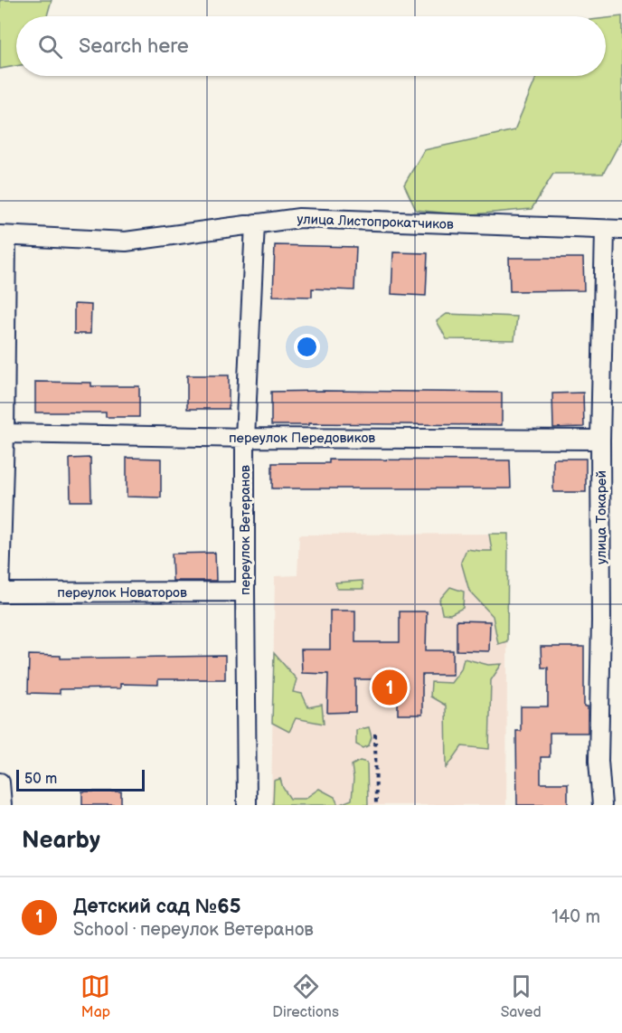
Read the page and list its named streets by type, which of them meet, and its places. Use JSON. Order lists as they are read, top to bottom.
{
  "streets": {
    "street": [
      "улица Листопрокатчиков",
      "переулок Передовиков",
      "улица Токарей",
      "переулок Ветеранов",
      "переулок Новаторов"
    ]
  },
  "crossings": [
    ["улица Листопрокатчиков", "улица Токарей"],
    ["улица Листопрокатчиков", "переулок Ветеранов"],
    ["переулок Передовиков", "улица Токарей"],
    ["переулок Передовиков", "переулок Ветеранов"],
    ["переулок Ветеранов", "переулок Новаторов"]
  ],
  "scale_bar": "50 m",
  "page": {
    "search": "Search here",
    "pins": "1",
    "scale": "50 m",
    "heading": "Nearby",
    "list": [
      {
        "mark": "1",
        "name": "Детский сад №65",
        "note": "School · переулок Ветеранов",
        "value": "140 m"
      }
    ],
    "nav": ["Map", "Directions", "Saved"]
  }
}
